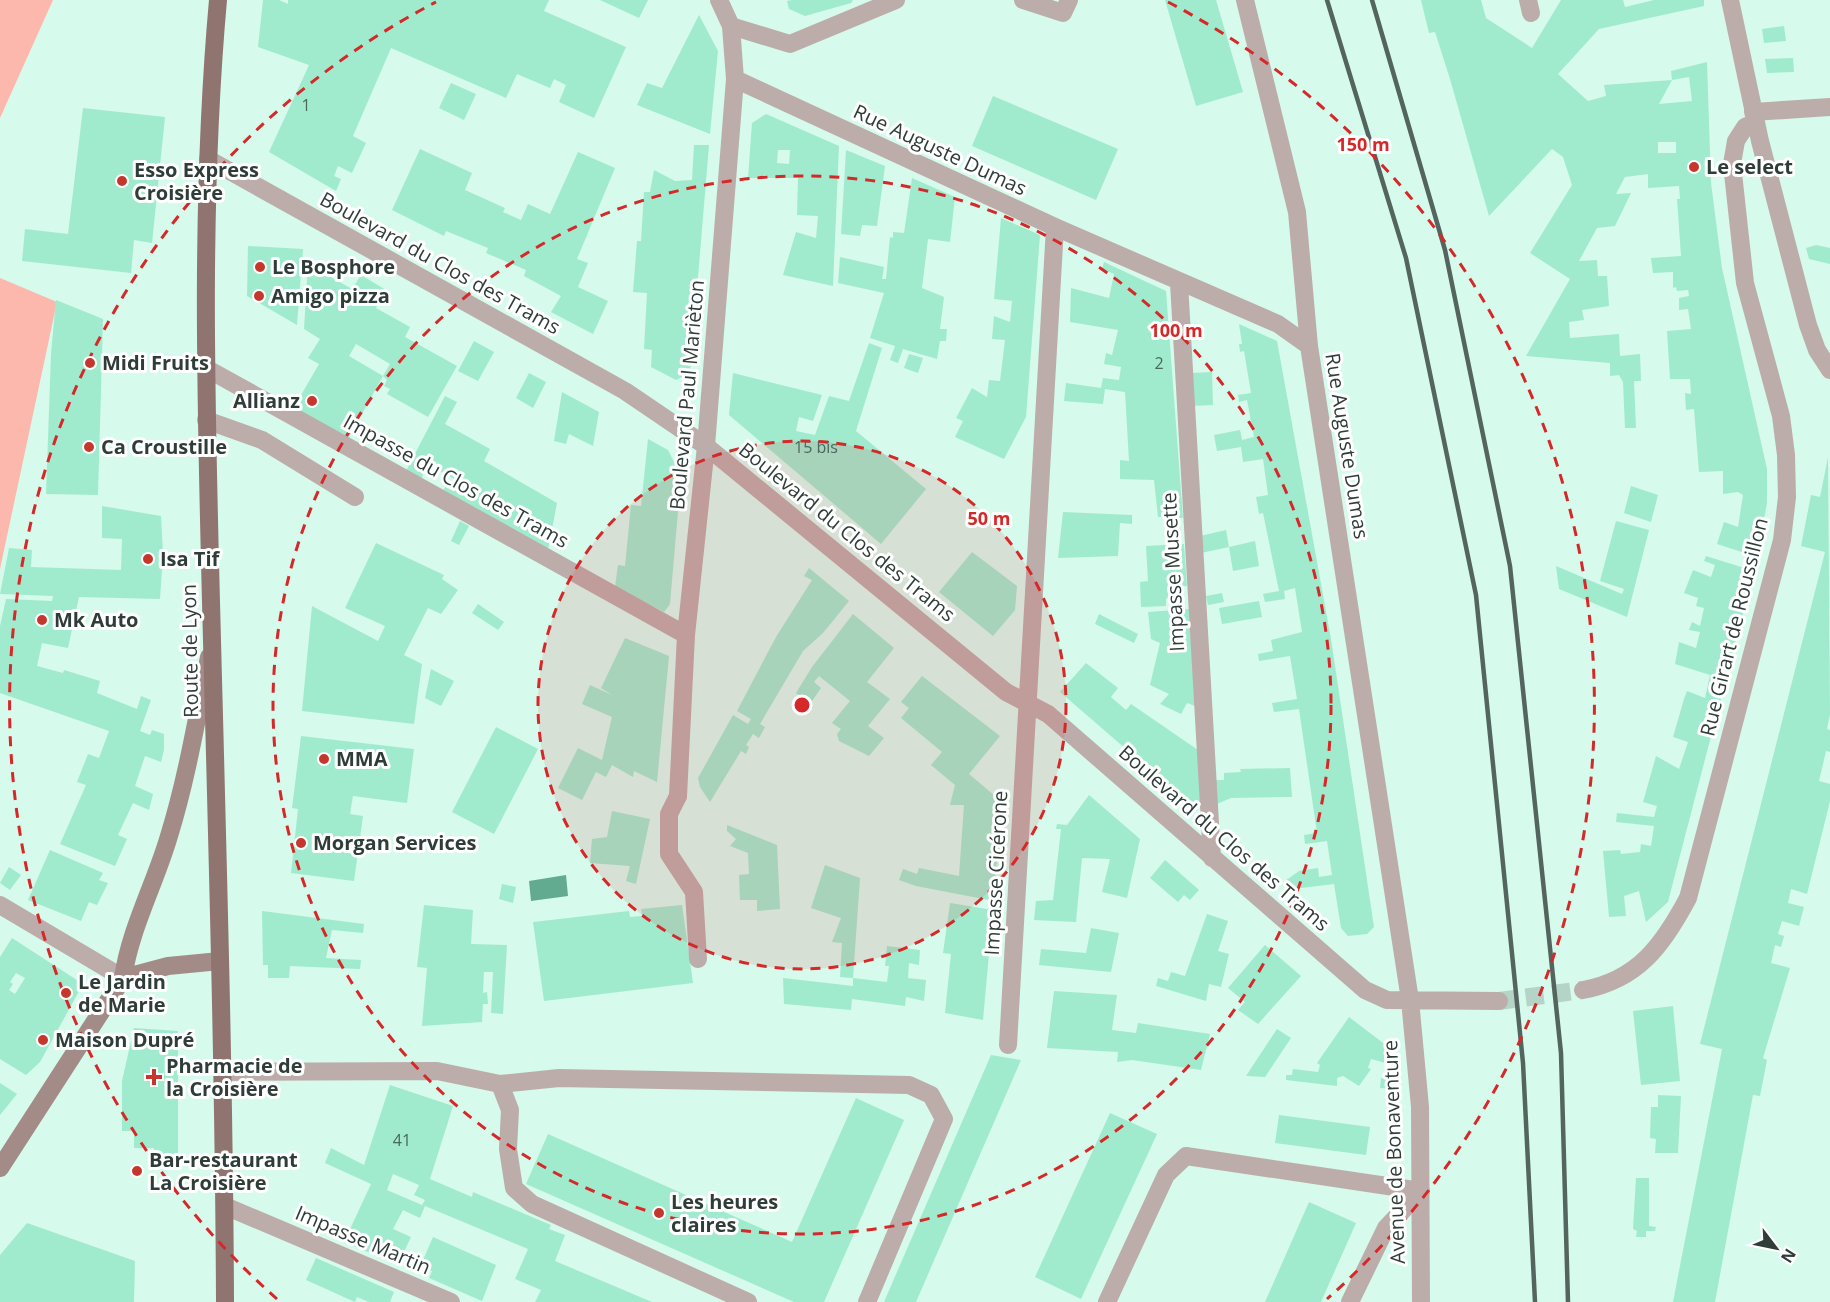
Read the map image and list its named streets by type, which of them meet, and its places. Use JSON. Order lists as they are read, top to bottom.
{
  "streets": {
    "main road": ["Route de Lyon"],
    "street": [
      "Rue Auguste Dumas",
      "Boulevard du Clos des Trams",
      "Boulevard Paul Marièton",
      "Impasse du Clos des Trams",
      "Impasse Musette",
      "Rue Girart de Roussillon",
      "Impasse Cicérone",
      "Avenue de Bonaventure",
      "Impasse Martin"
    ]
  },
  "crossings": [
    ["Rue Auguste Dumas", "Boulevard du Clos des Trams"],
    ["Rue Auguste Dumas", "Boulevard Paul Marièton"],
    ["Rue Auguste Dumas", "Impasse Musette"],
    ["Rue Auguste Dumas", "Impasse Cicérone"],
    ["Rue Auguste Dumas", "Avenue de Bonaventure"],
    ["Boulevard du Clos des Trams", "Boulevard Paul Marièton"],
    ["Boulevard du Clos des Trams", "Impasse Musette"],
    ["Boulevard du Clos des Trams", "Route de Lyon"],
    ["Boulevard du Clos des Trams", "Impasse Cicérone"],
    ["Boulevard du Clos des Trams", "Avenue de Bonaventure"],
    ["Boulevard Paul Marièton", "Impasse du Clos des Trams"],
    ["Impasse du Clos des Trams", "Route de Lyon"],
    ["Route de Lyon", "Impasse Martin"]
  ],
  "places": {
    "other": [
      "Le select",
      "Esso Express Croisière",
      "Le Bosphore",
      "Amigo pizza",
      "Midi Fruits",
      "Allianz",
      "Ca Croustille",
      "Isa Tif",
      "Mk Auto",
      "MMA",
      "Morgan Services",
      "Le Jardin de Marie",
      "Maison Dupré",
      "Bar-restaurant La Croisière",
      "Les heures claires"
    ],
    "health": ["Pharmacie de la Croisière"]
  },
  "house_numbers": [
    "1",
    "2",
    "15 bis",
    "41"
  ],
  "north": "bottom right",
  "rings": ["150 m", "100 m", "50 m"]
}
